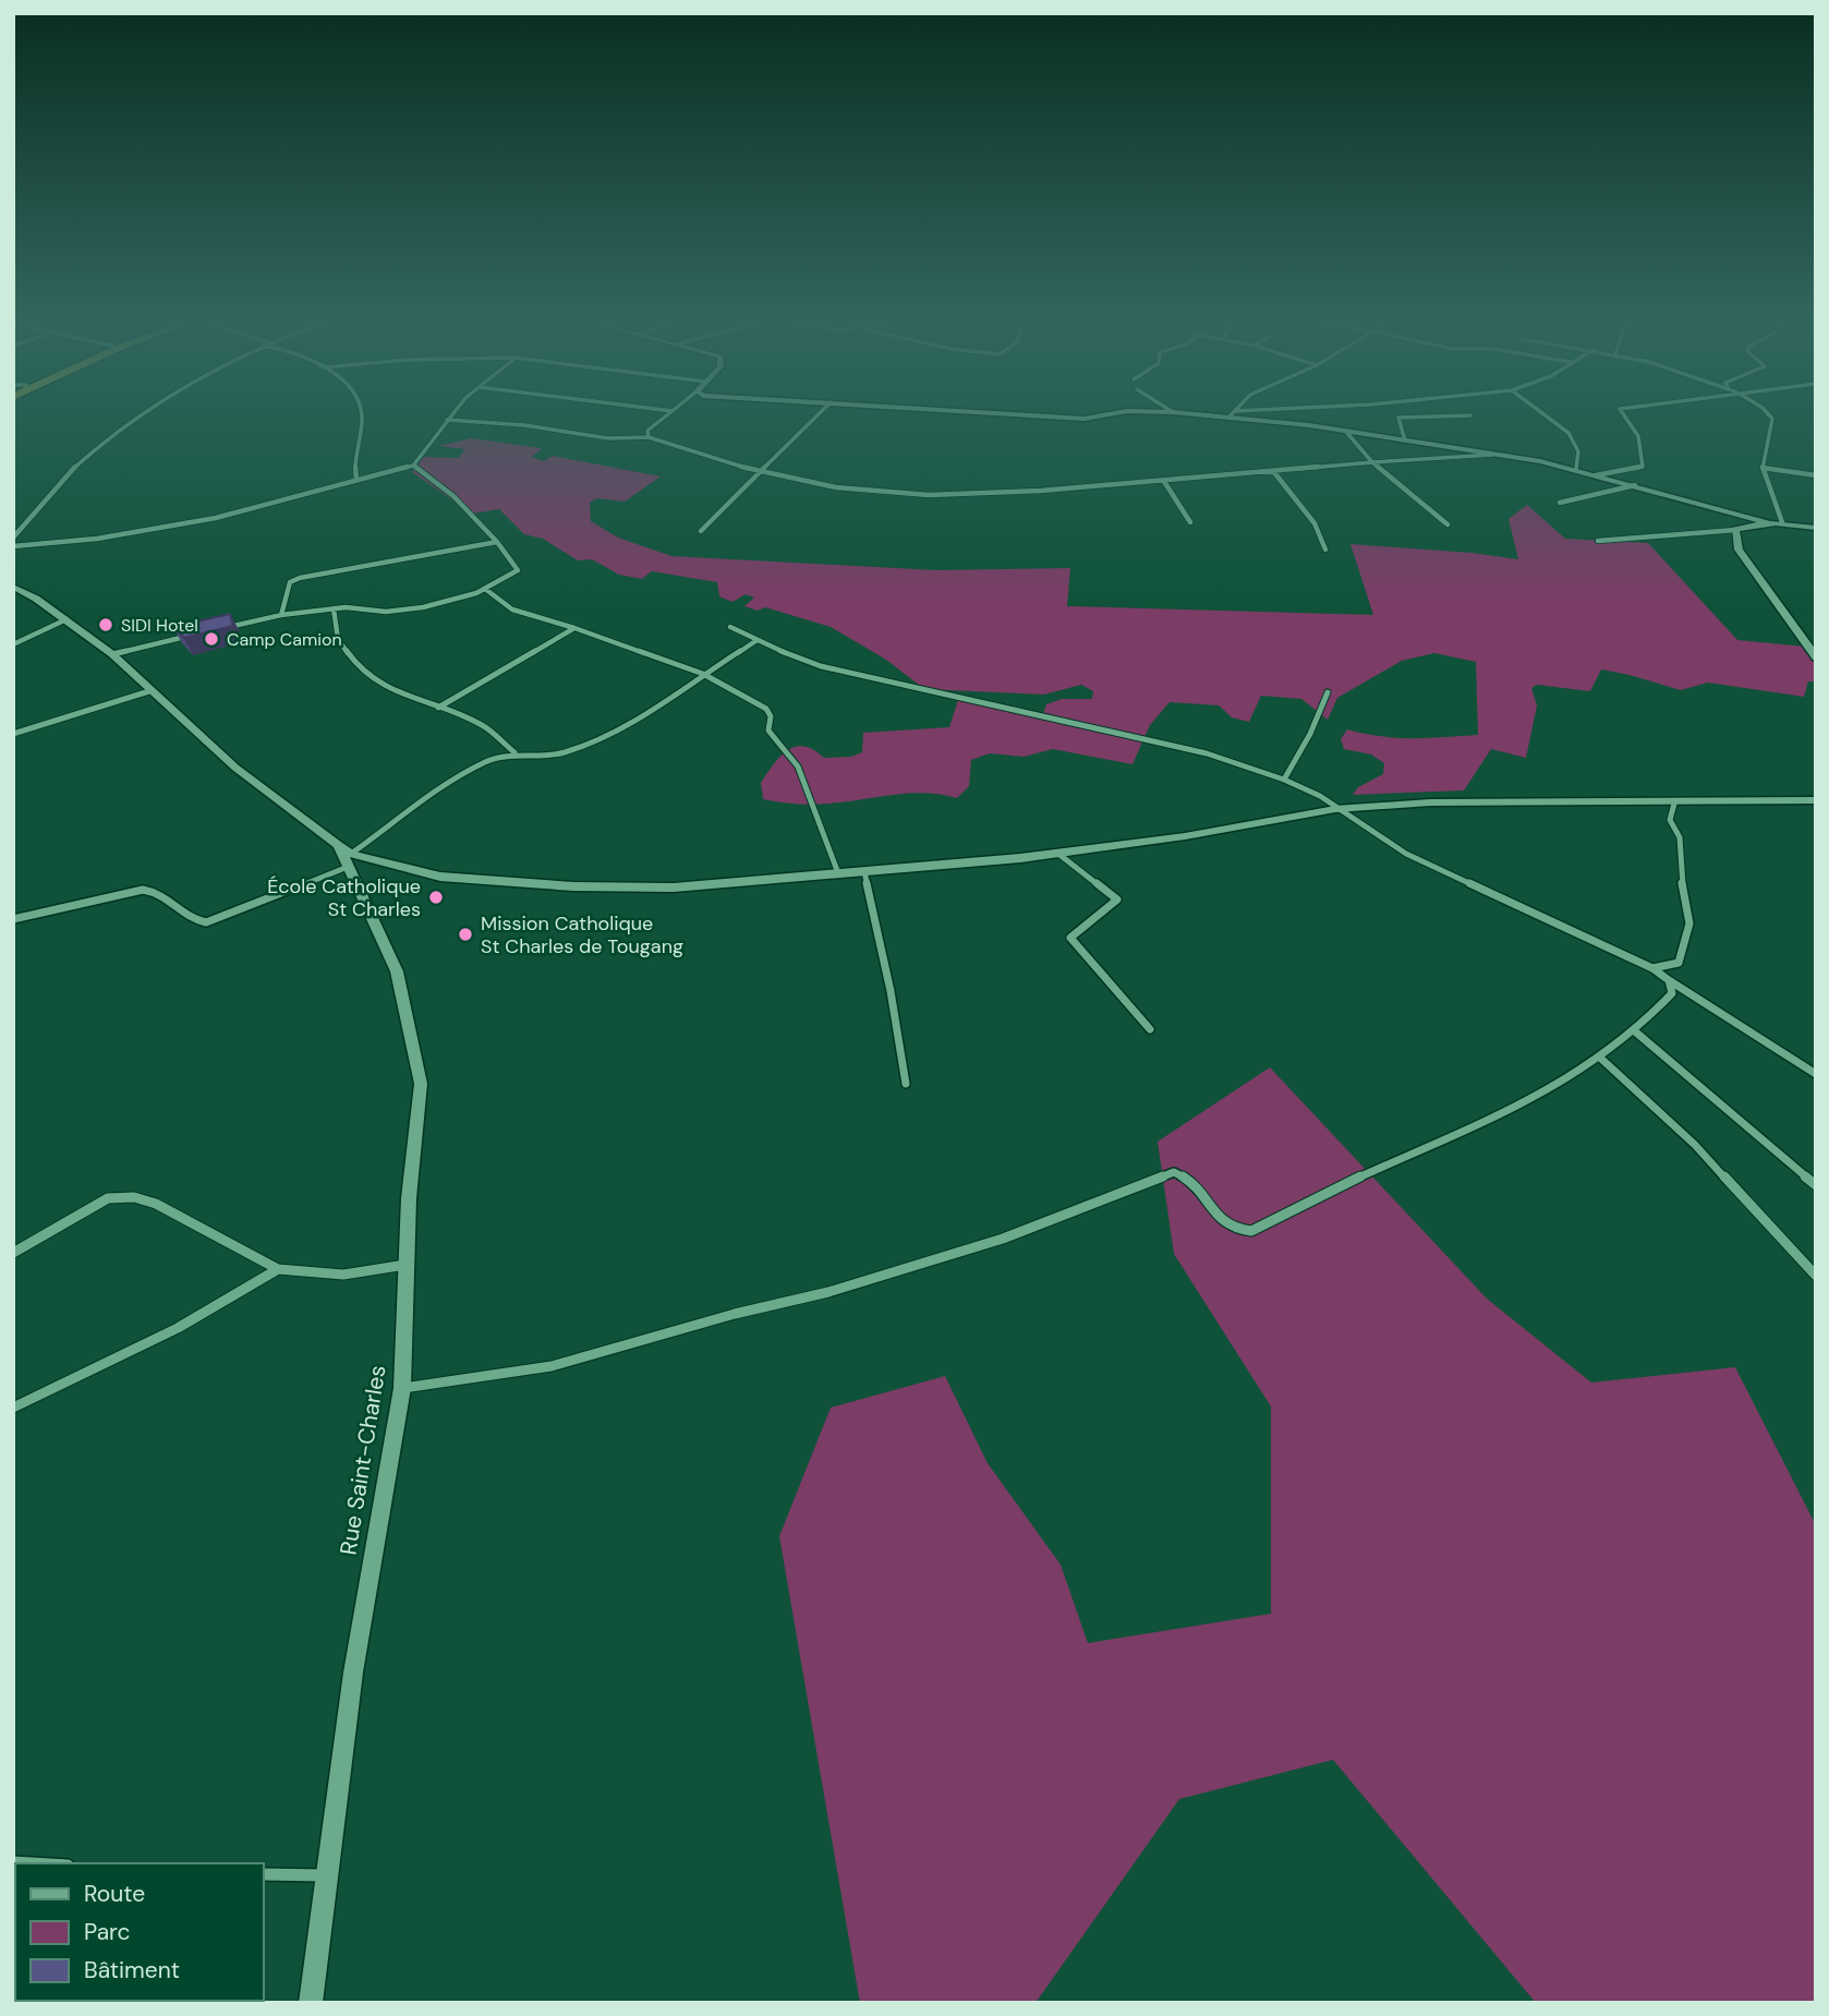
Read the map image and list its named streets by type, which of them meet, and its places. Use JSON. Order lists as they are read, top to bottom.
{
  "streets": {
    "street": ["Rue Saint-Charles"]
  },
  "places": [
    "SIDI Hotel",
    "Camp Camion",
    "École Catholique St Charles",
    "Mission Catholique St Charles de Tougang"
  ],
  "legend": ["Route", "Parc", "Bâtiment"]
}
